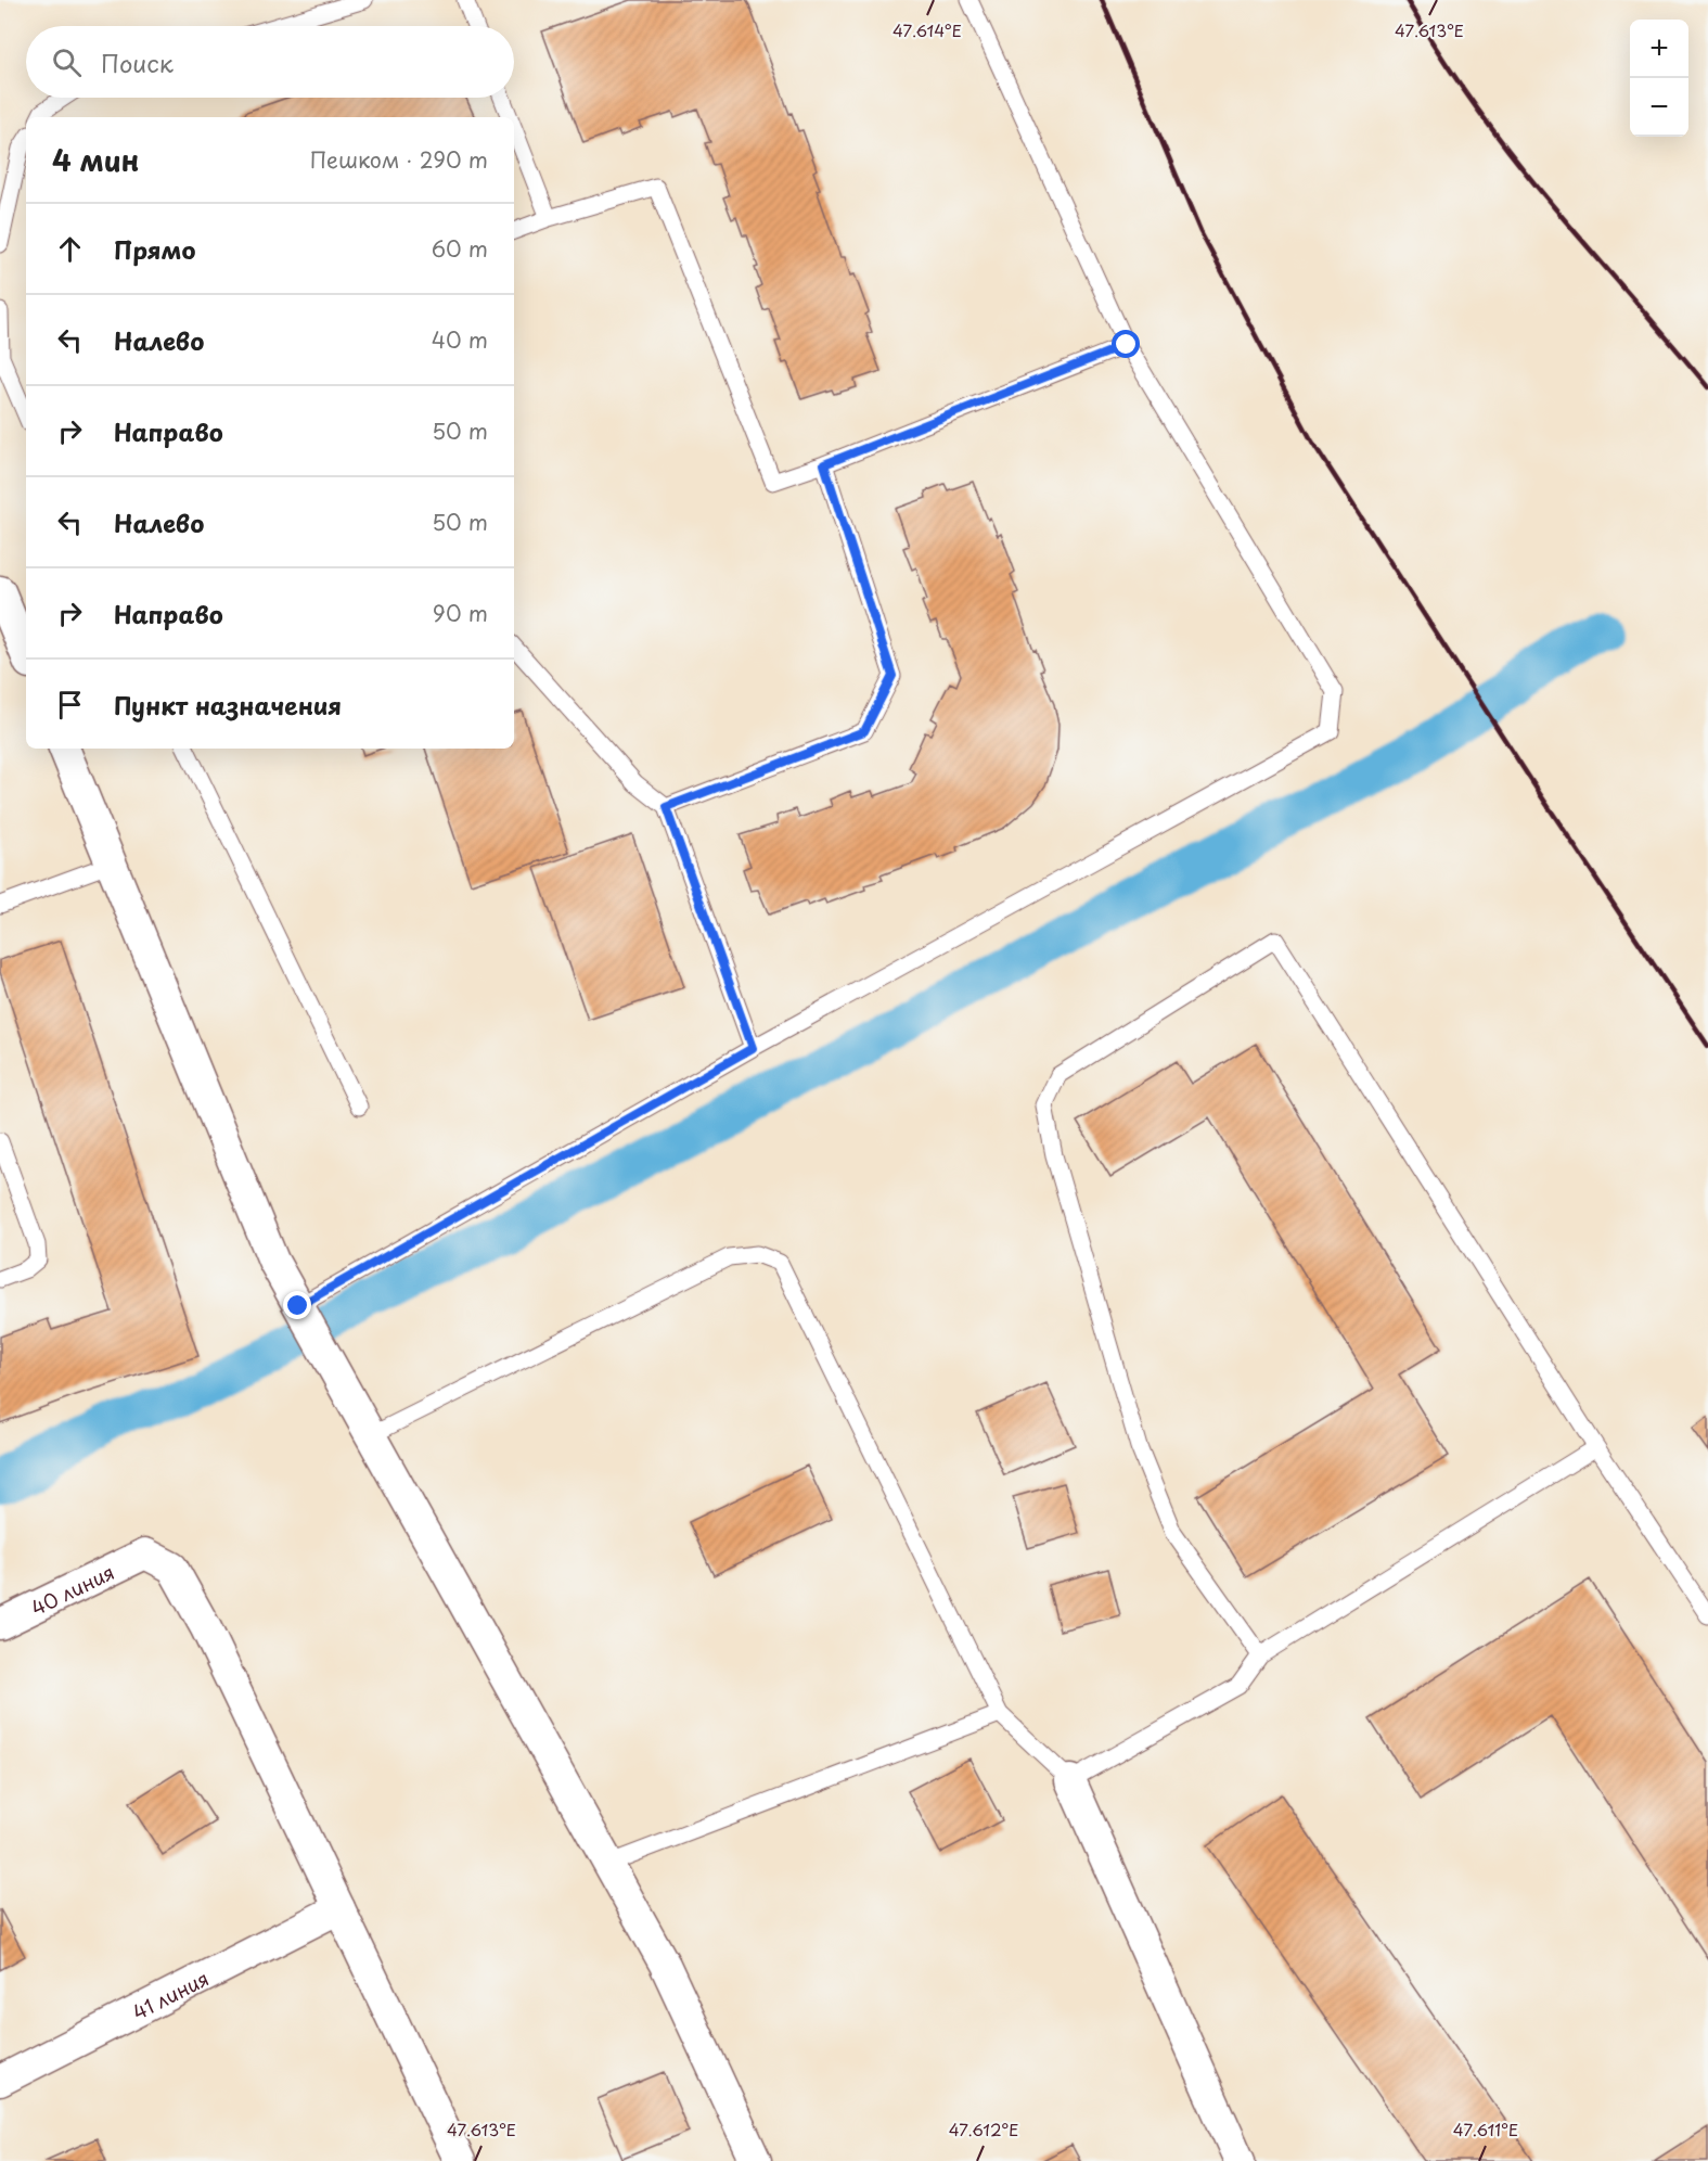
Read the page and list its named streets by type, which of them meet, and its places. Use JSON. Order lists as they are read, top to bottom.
{
  "streets": {
    "street": ["40 линия", "41 линия"]
  },
  "crossings": [
    ["40 линия", "41 линия"]
  ],
  "page": {
    "map_buttons": ["+", "−"],
    "search": "Поиск",
    "heading": ["4 мин", "Пешком · 290 m"],
    "list": [
      ["Прямо", "60 m"],
      ["Налево", "40 m"],
      ["Направо", "50 m"],
      ["Налево", "50 m"],
      ["Направо", "90 m"],
      "Пункт назначения"
    ]
  },
  "coordinates": [
    "47.614°E",
    "47.613°E",
    "47.612°E",
    "47.611°E"
  ]
}
